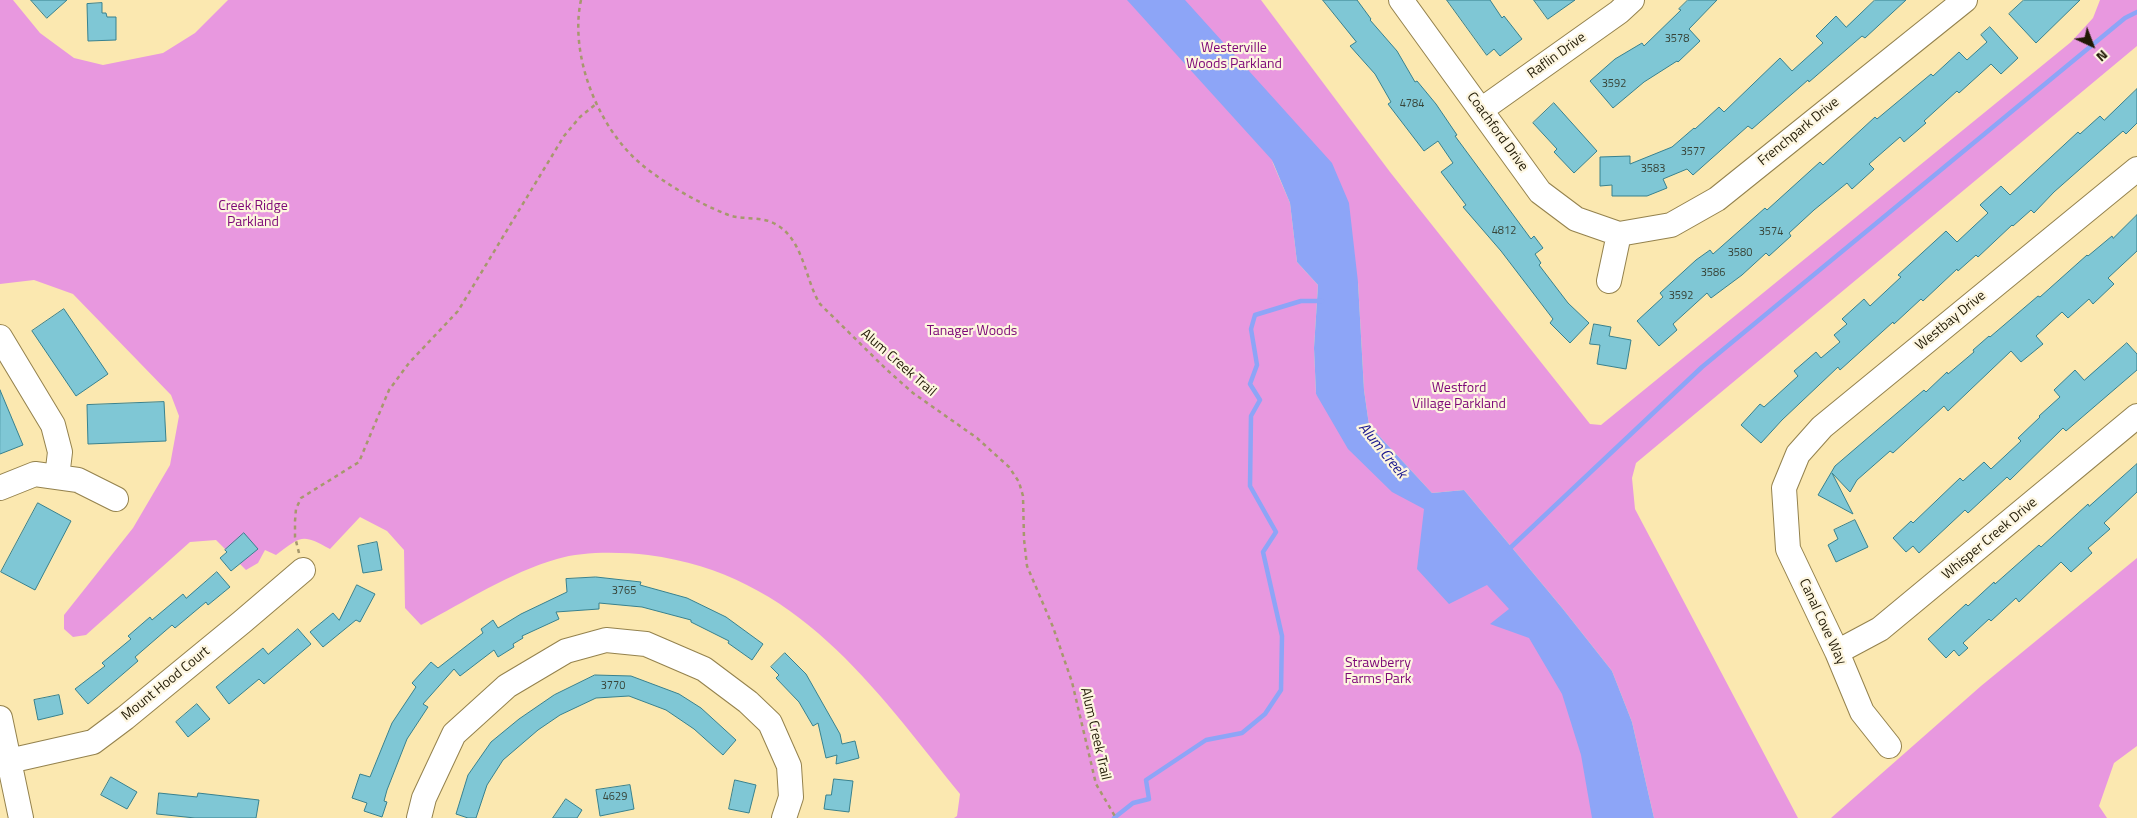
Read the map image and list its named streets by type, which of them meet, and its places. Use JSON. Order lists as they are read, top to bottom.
{
  "streets": {
    "street": [
      "Raflin Drive",
      "Coachford Drive",
      "Frenchpark Drive",
      "Westbay Drive",
      "Whisper Creek Drive",
      "Canal Cove Way",
      "Mount Hood Court"
    ],
    "path": ["Alum Creek Trail"]
  },
  "crossings": [
    ["Raflin Drive", "Coachford Drive"],
    ["Coachford Drive", "Frenchpark Drive"],
    ["Westbay Drive", "Canal Cove Way"],
    ["Whisper Creek Drive", "Canal Cove Way"]
  ],
  "water": ["Alum Creek"],
  "parks": [
    "Westerville Woods Parkland",
    "Creek Ridge Parkland",
    "Tanager Woods",
    "Westford Village Parkland",
    "Strawberry Farms Park"
  ],
  "house_numbers": [
    "3578",
    "3592",
    "4784",
    "3577",
    "3583",
    "4812",
    "3574",
    "3580",
    "3586",
    "3592",
    "3765",
    "3770",
    "4629"
  ],
  "north": "bottom right"
}
